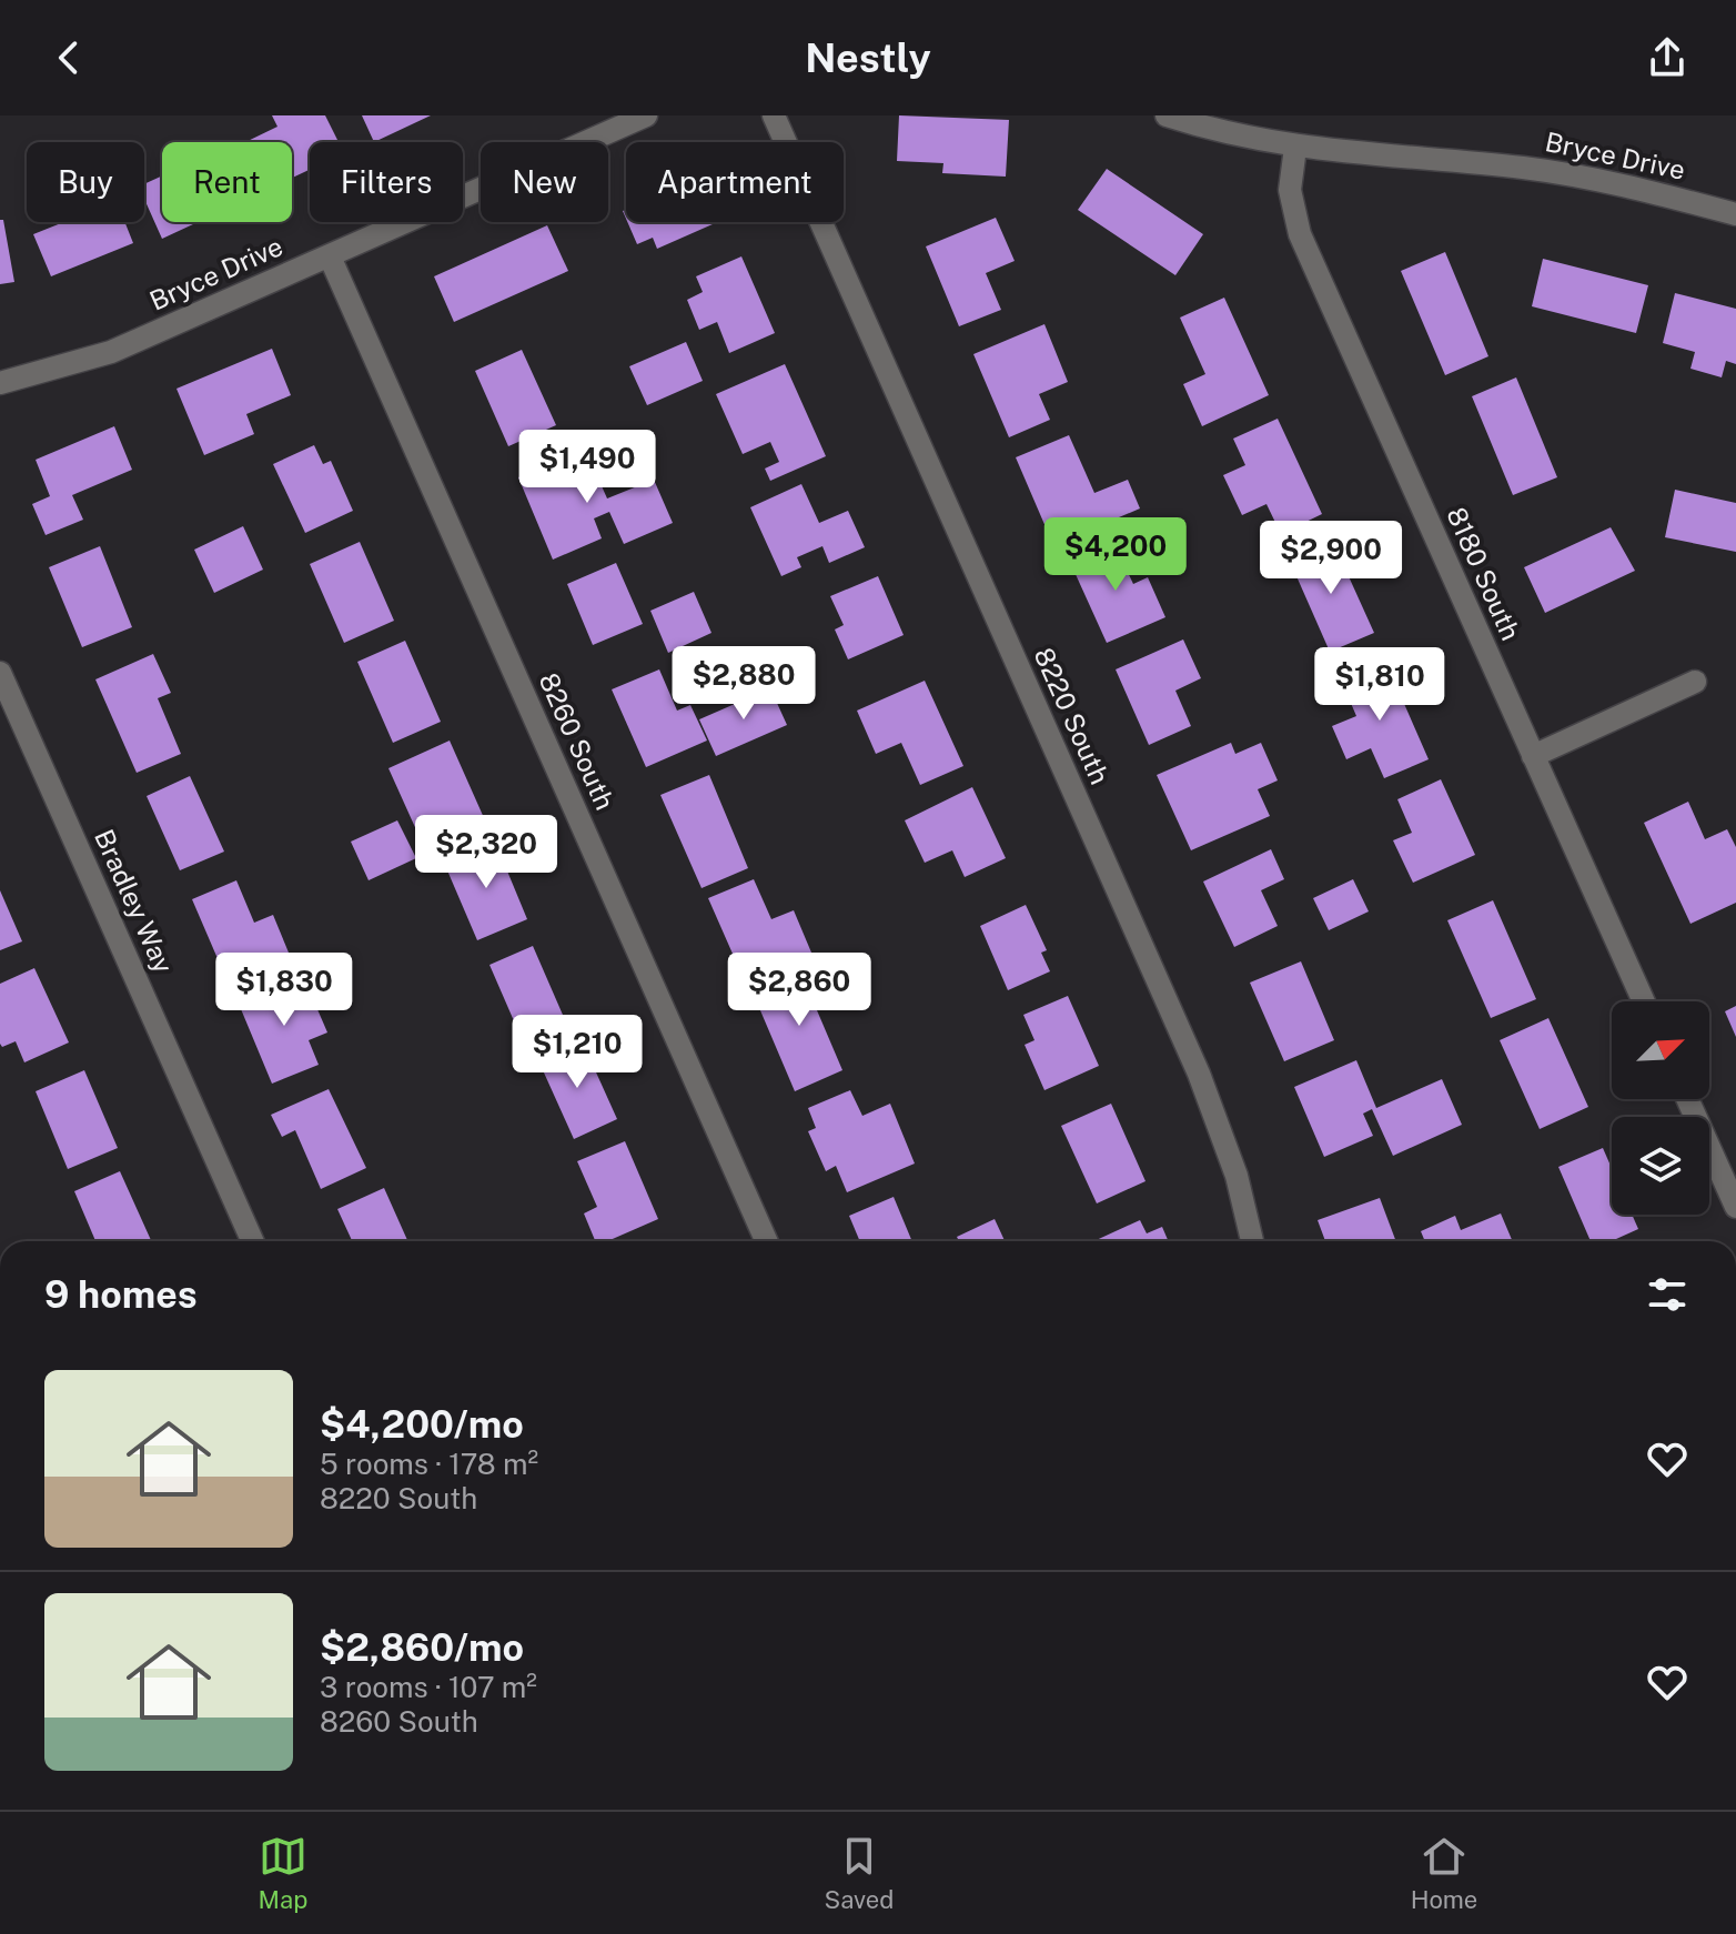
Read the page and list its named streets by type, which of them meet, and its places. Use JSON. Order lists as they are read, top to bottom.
{
  "streets": {
    "street": [
      "Bryce Drive",
      "8180 South",
      "8220 South",
      "8260 South",
      "Bradley Way"
    ]
  },
  "crossings": [
    ["Bryce Drive", "8180 South"],
    ["Bryce Drive", "8260 South"]
  ],
  "north": "top right",
  "page": {
    "header": "Nestly",
    "chip": [
      "Buy",
      "Rent",
      "Filters",
      "New",
      "Apartment"
    ],
    "price": [
      "$1,490",
      "$4,200",
      "$2,900",
      "$2,880",
      "$1,810",
      "$2,320",
      "$1,830",
      "$2,860",
      "$1,210"
    ],
    "heading": "9 homes",
    "list": [
      {
        "name": "$4,200/mo",
        "note": "5 rooms · 178 m² · 8220 South"
      },
      {
        "name": "$2,860/mo",
        "note": "3 rooms · 107 m² · 8260 South"
      }
    ],
    "tabs": ["Map", "Saved", "Home"]
  }
}
